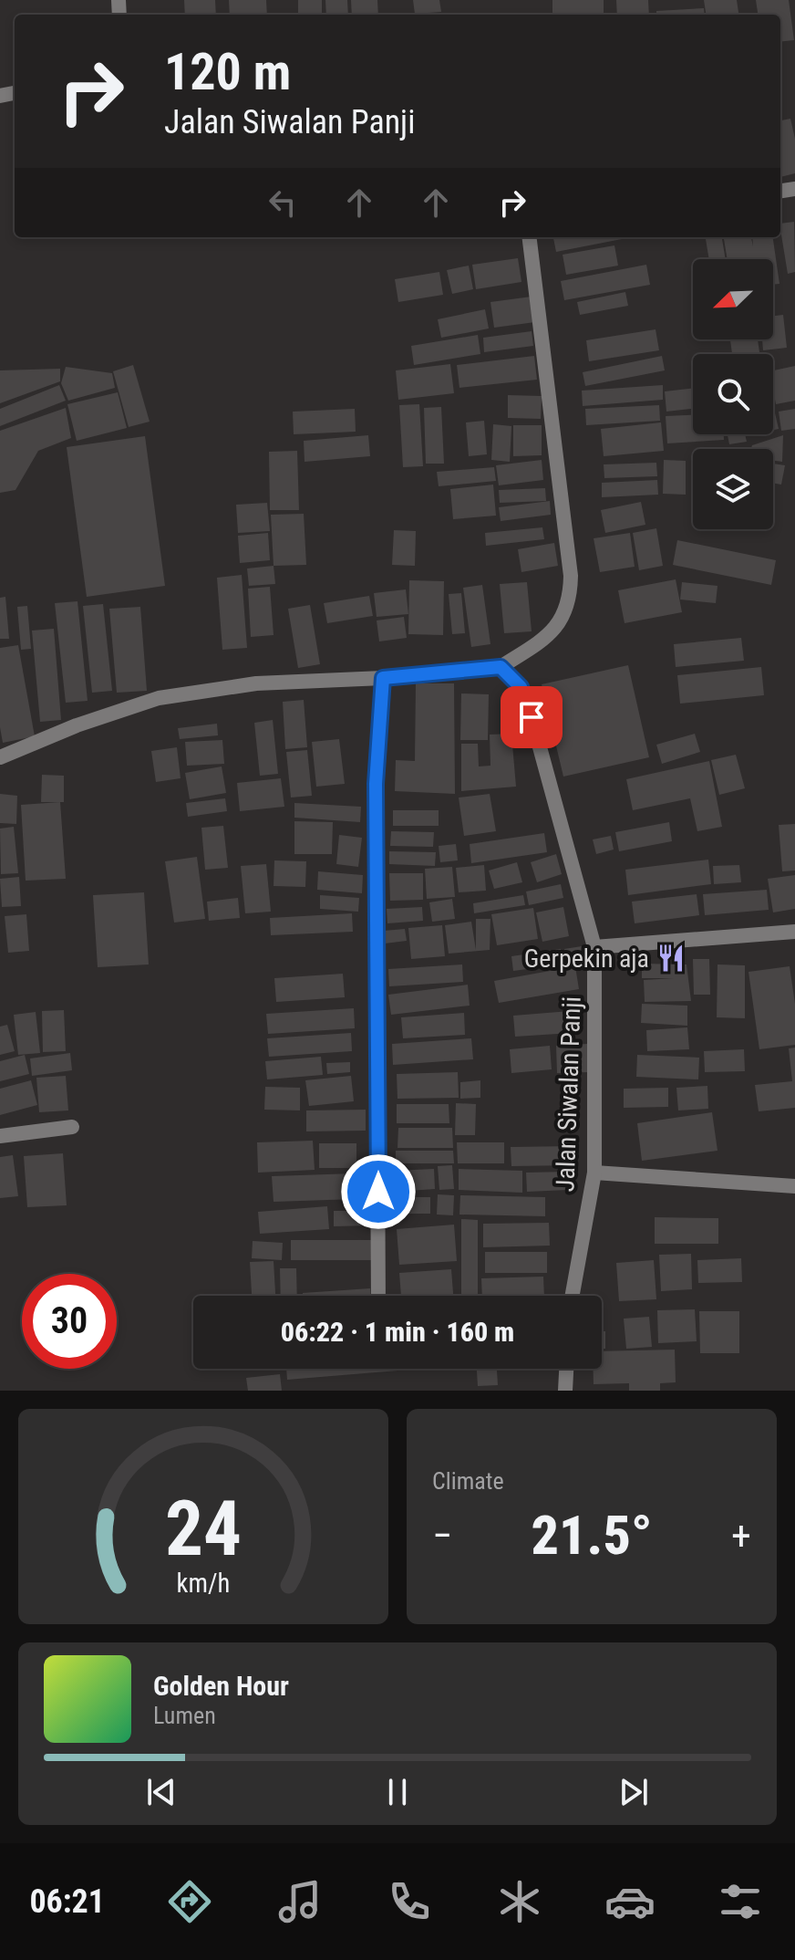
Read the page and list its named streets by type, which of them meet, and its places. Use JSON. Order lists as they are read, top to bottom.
{
  "streets": {
    "street": ["Jalan Siwalan Panji"]
  },
  "places": {
    "restaurant": ["Gerpekin aja"]
  },
  "north": "bottom left",
  "page": {
    "turn": ["120 m", "Jalan Siwalan Panji"],
    "limit": "30",
    "trip": "06:22 · 1 min · 160 m",
    "tile": "Climate",
    "heat": ["−", "21.5°", "+"],
    "song": ["Golden Hour", "Lumen"],
    "tabs": "06:21",
    "gauge": ["24", "km/h"]
  }
}
